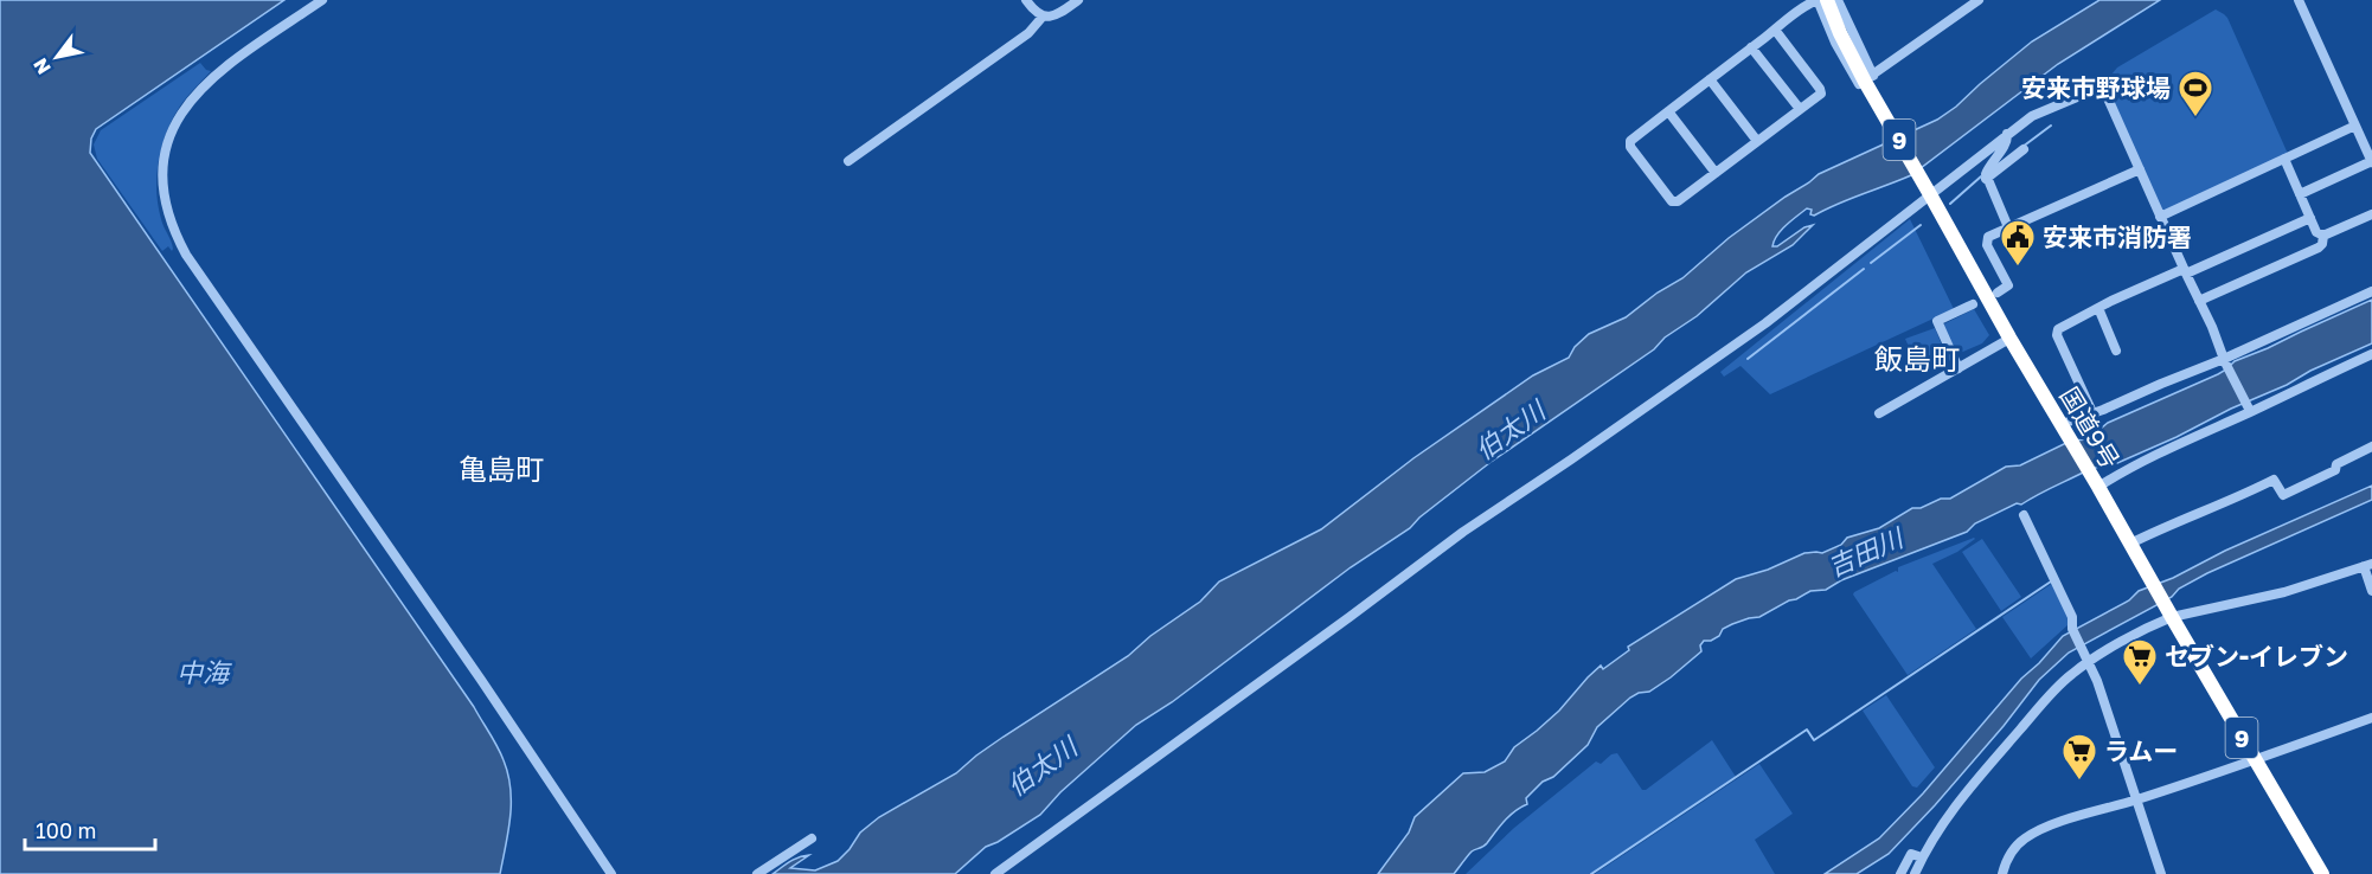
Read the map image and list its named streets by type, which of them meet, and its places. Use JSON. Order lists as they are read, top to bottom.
{
  "streets": {
    "highway": ["9", "国道9号"]
  },
  "districts": ["飯島町", "亀島町"],
  "water": ["伯太川", "吉田川", "中海"],
  "places": {
    "sports": ["安来市野球場"],
    "public building": ["安来市消防署"],
    "supermarket": ["セブン-イレブン", "ラムー"]
  },
  "scale_bar": "100 m",
  "north": "bottom left"
}
